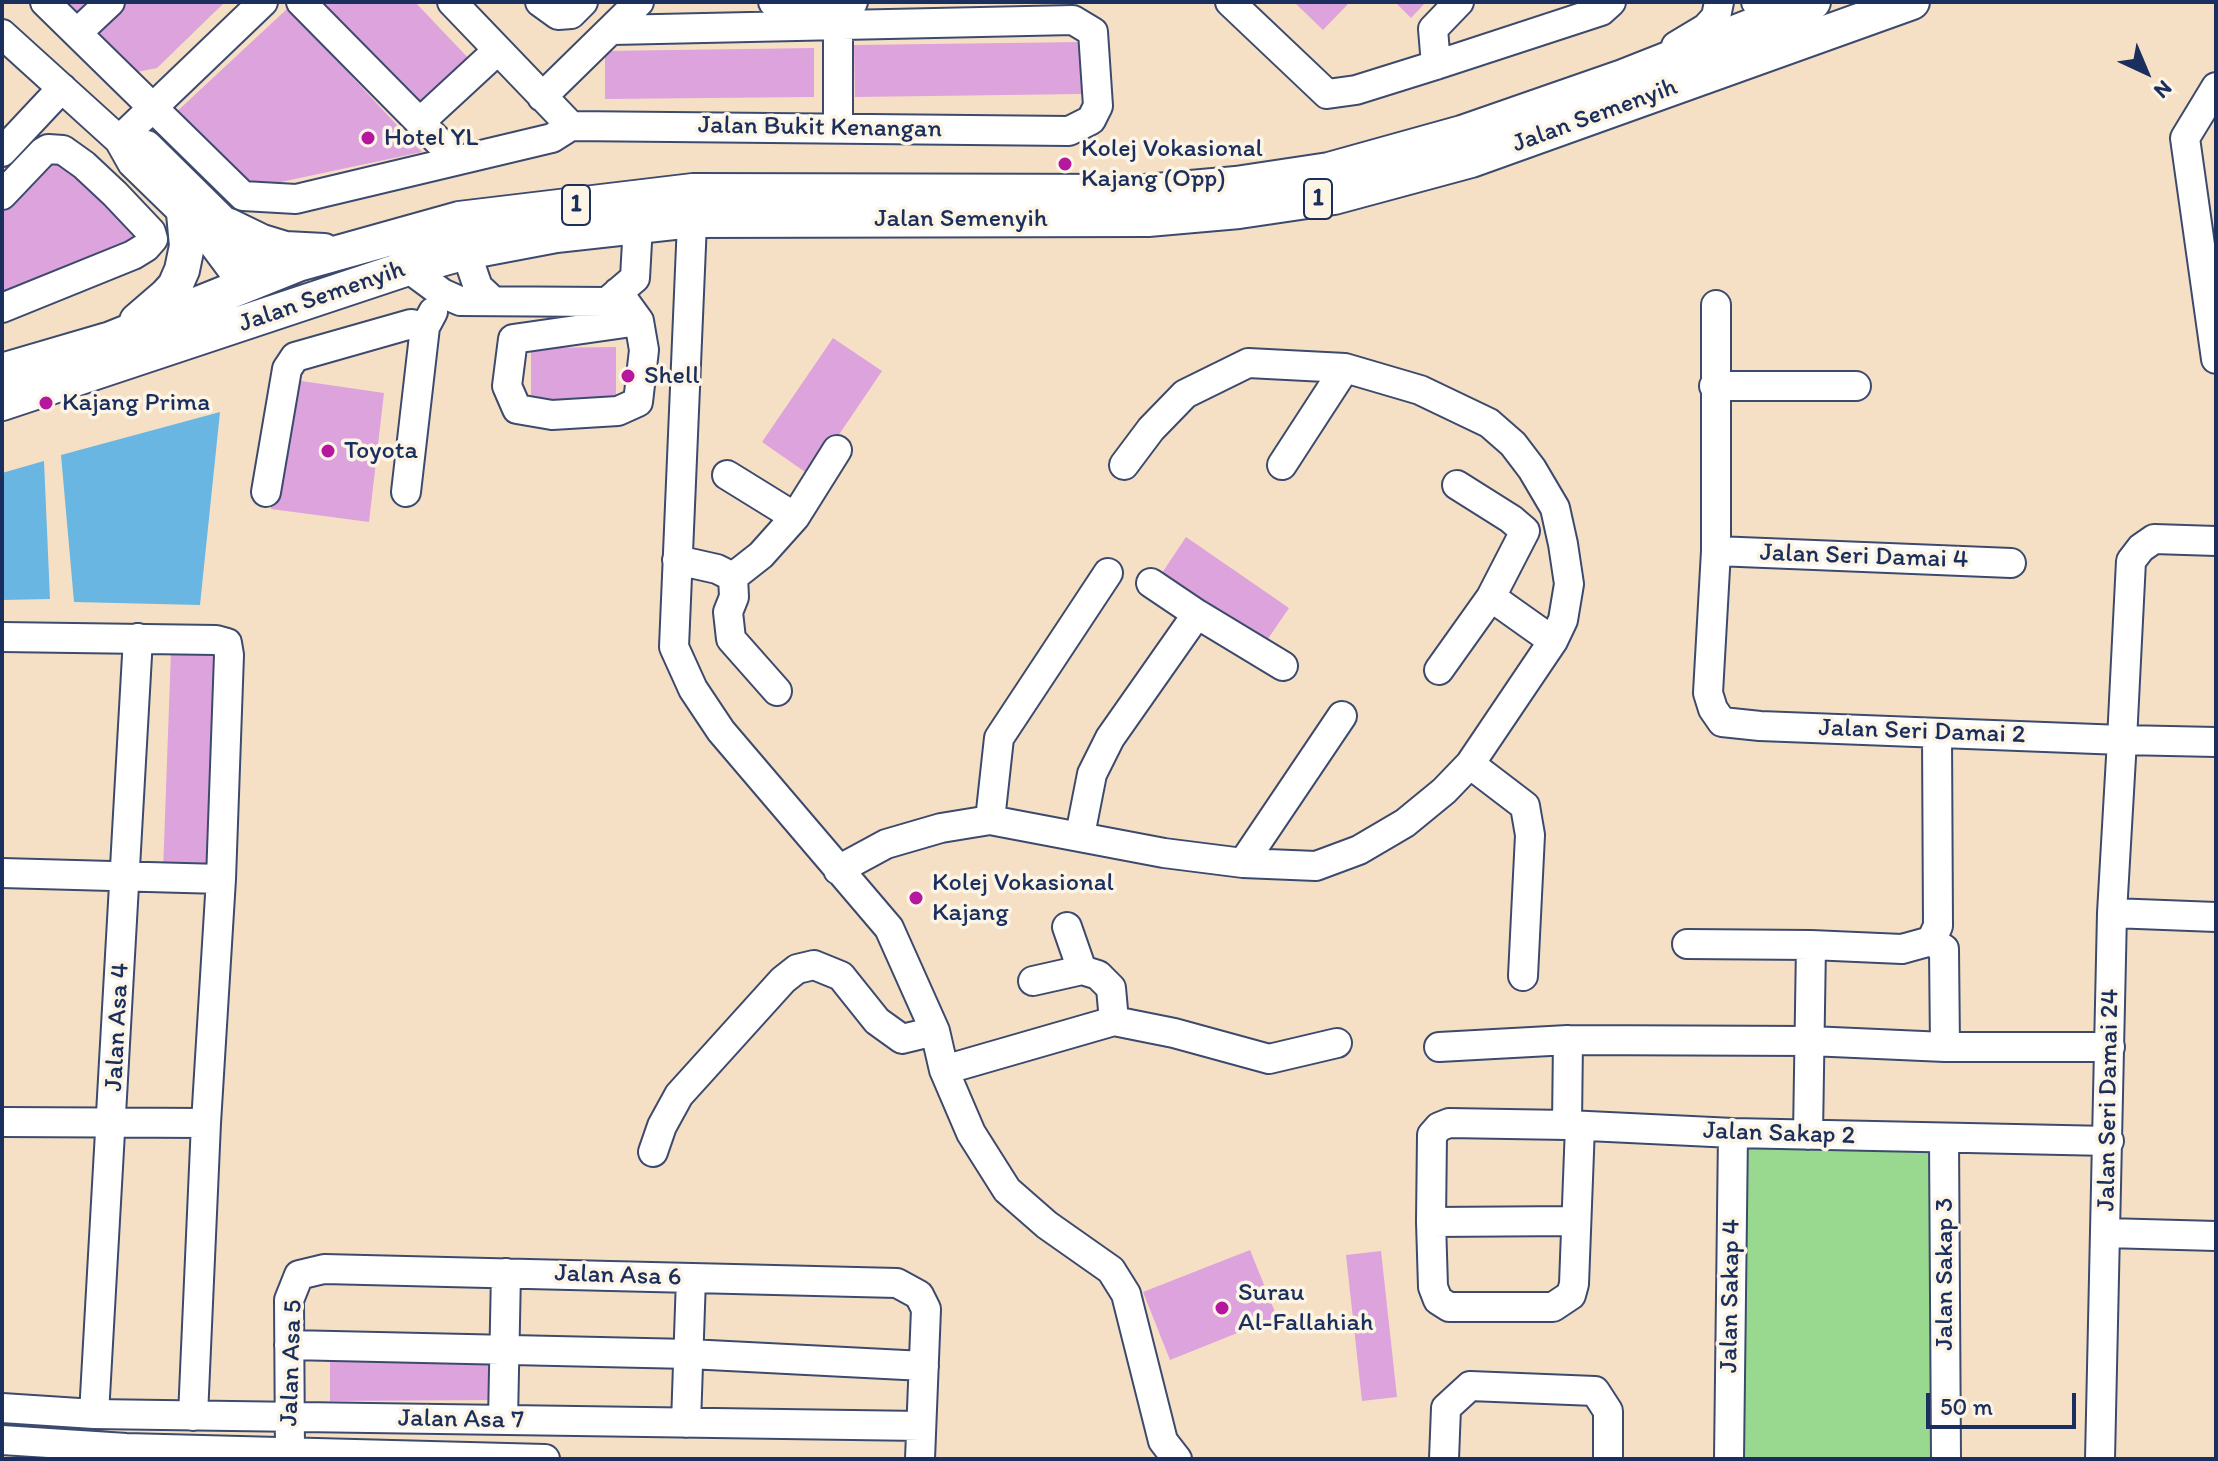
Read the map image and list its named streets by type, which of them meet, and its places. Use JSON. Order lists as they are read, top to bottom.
{
  "streets": {
    "main road": ["Jalan Semenyih", "1"],
    "street": [
      "Jalan Bukit Kenangan",
      "Jalan Seri Damai 4",
      "Jalan Seri Damai 2",
      "Jalan Asa 4",
      "Jalan Seri Damai 24",
      "Jalan Sakap 2",
      "Jalan Sakap 3",
      "Jalan Asa 6",
      "Jalan Sakap 4",
      "Jalan Asa 5",
      "Jalan Asa 7"
    ]
  },
  "crossings": [
    ["Jalan Seri Damai 4", "Jalan Seri Damai 2"],
    ["Jalan Seri Damai 2", "Jalan Seri Damai 24"],
    ["Jalan Asa 4", "Jalan Asa 7"],
    ["Jalan Seri Damai 24", "Jalan Sakap 2"],
    ["Jalan Sakap 2", "Jalan Sakap 3"],
    ["Jalan Sakap 2", "Jalan Sakap 4"],
    ["Jalan Asa 6", "Jalan Asa 5"],
    ["Jalan Asa 5", "Jalan Asa 7"]
  ],
  "places": [
    "Hotel YL",
    "Kolej Vokasional Kajang (Opp)",
    "Shell",
    "Kajang Prima",
    "Toyota",
    "Kolej Vokasional Kajang",
    "Surau Al-Fallahiah"
  ],
  "scale_bar": "50 m",
  "north": "bottom right"
}
